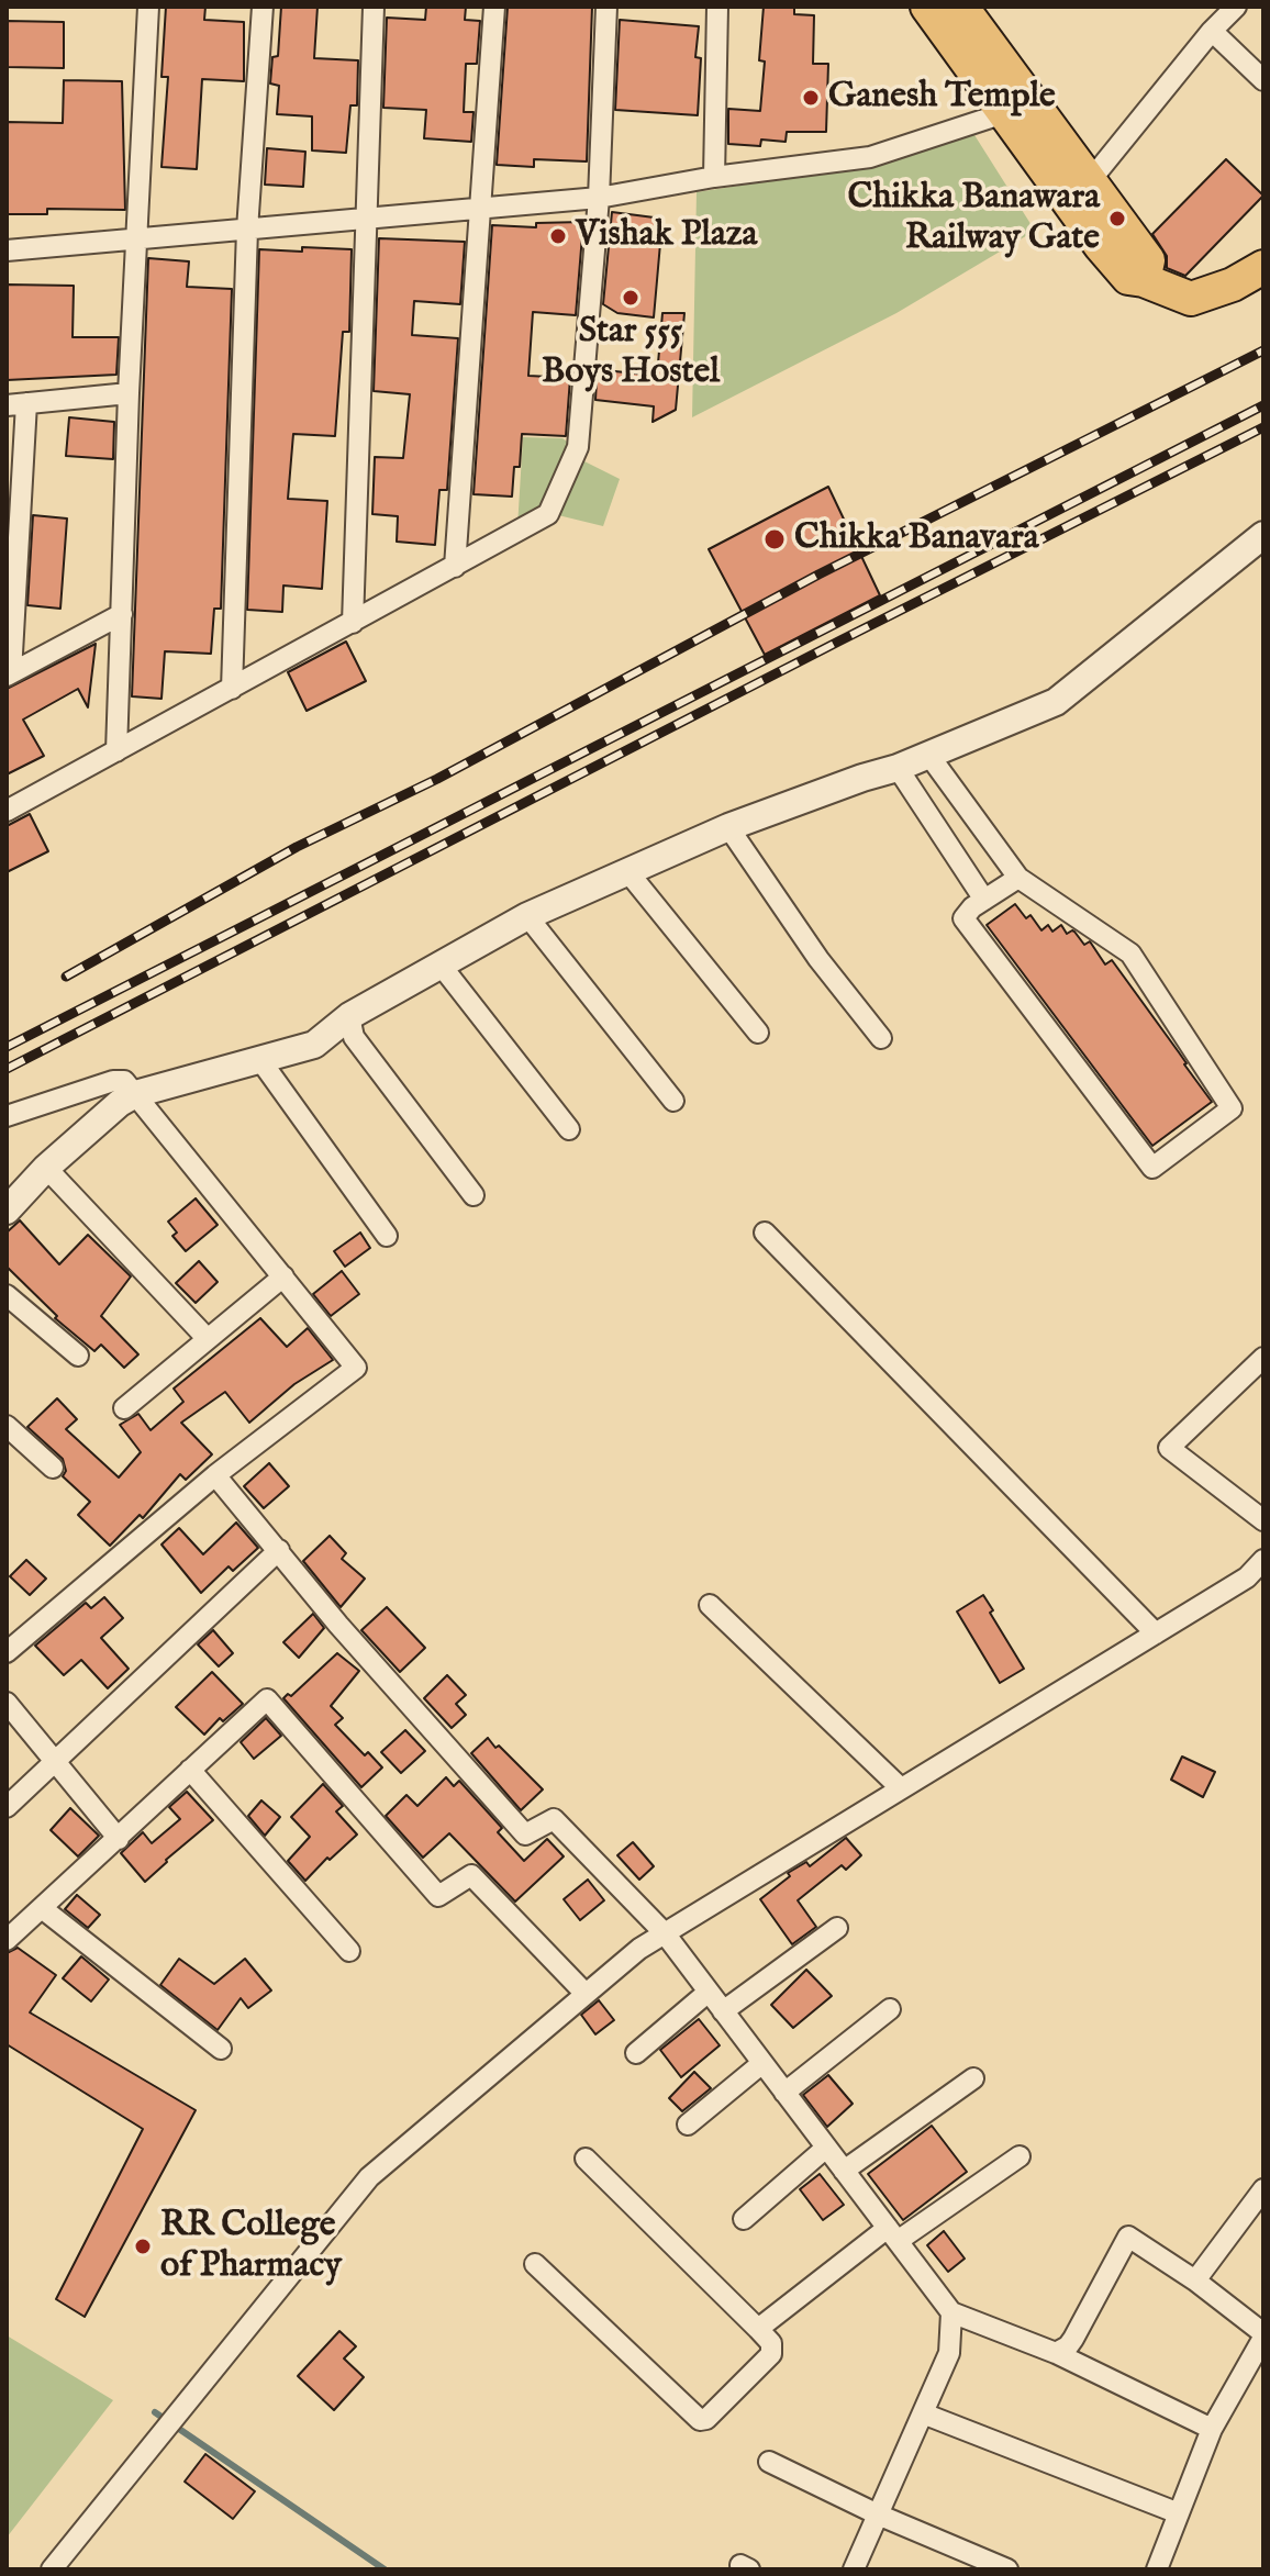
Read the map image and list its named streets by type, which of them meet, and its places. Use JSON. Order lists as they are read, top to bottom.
{
  "places": [
    "Ganesh Temple",
    "Chikka Banawara Railway Gate",
    "Vishak Plaza",
    "Star 555 Boys Hostel",
    "Chikka Banavara",
    "RR College of Pharmacy"
  ]
}
